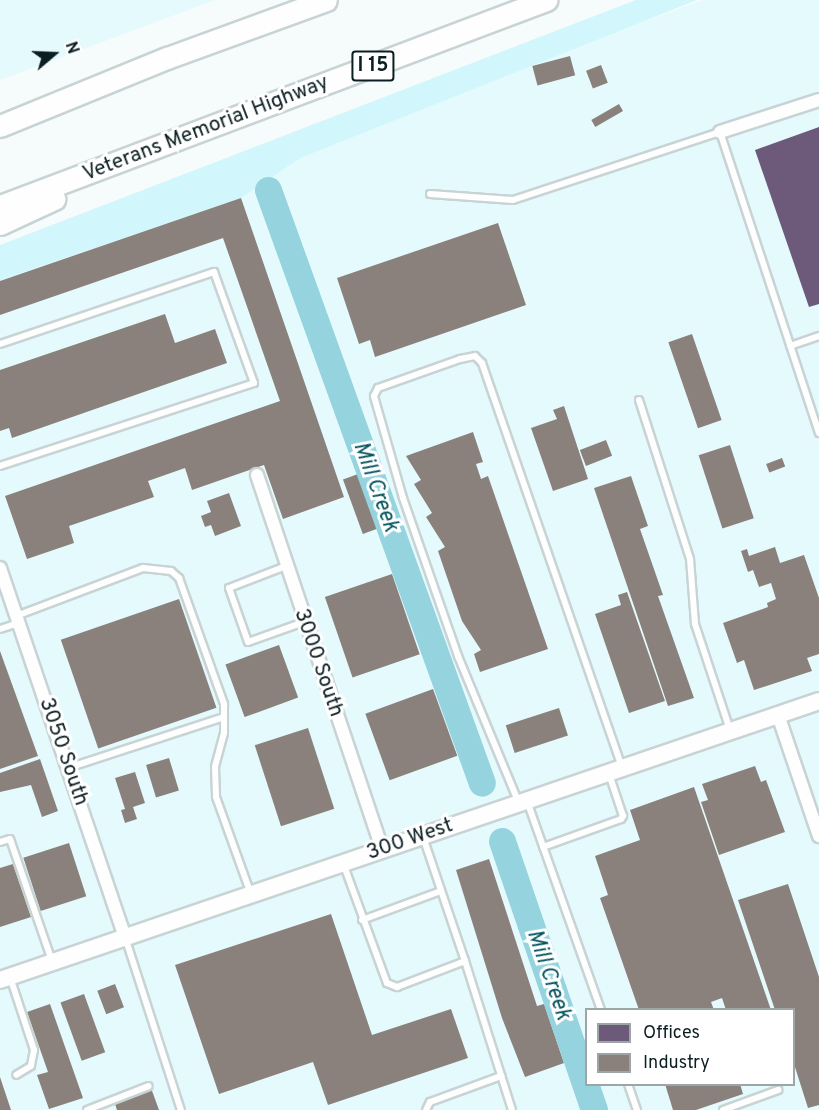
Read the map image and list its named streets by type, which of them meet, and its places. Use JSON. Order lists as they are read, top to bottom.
{
  "streets": {
    "highway": ["I 15", "Veterans Memorial Highway"],
    "main road": ["300 West"],
    "street": ["3000 South", "3050 South"]
  },
  "crossings": [
    ["3000 South", "300 West"],
    ["3050 South", "300 West"]
  ],
  "water": ["Mill Creek"],
  "legend": ["Offices", "Industry"],
  "north": "right"
}
